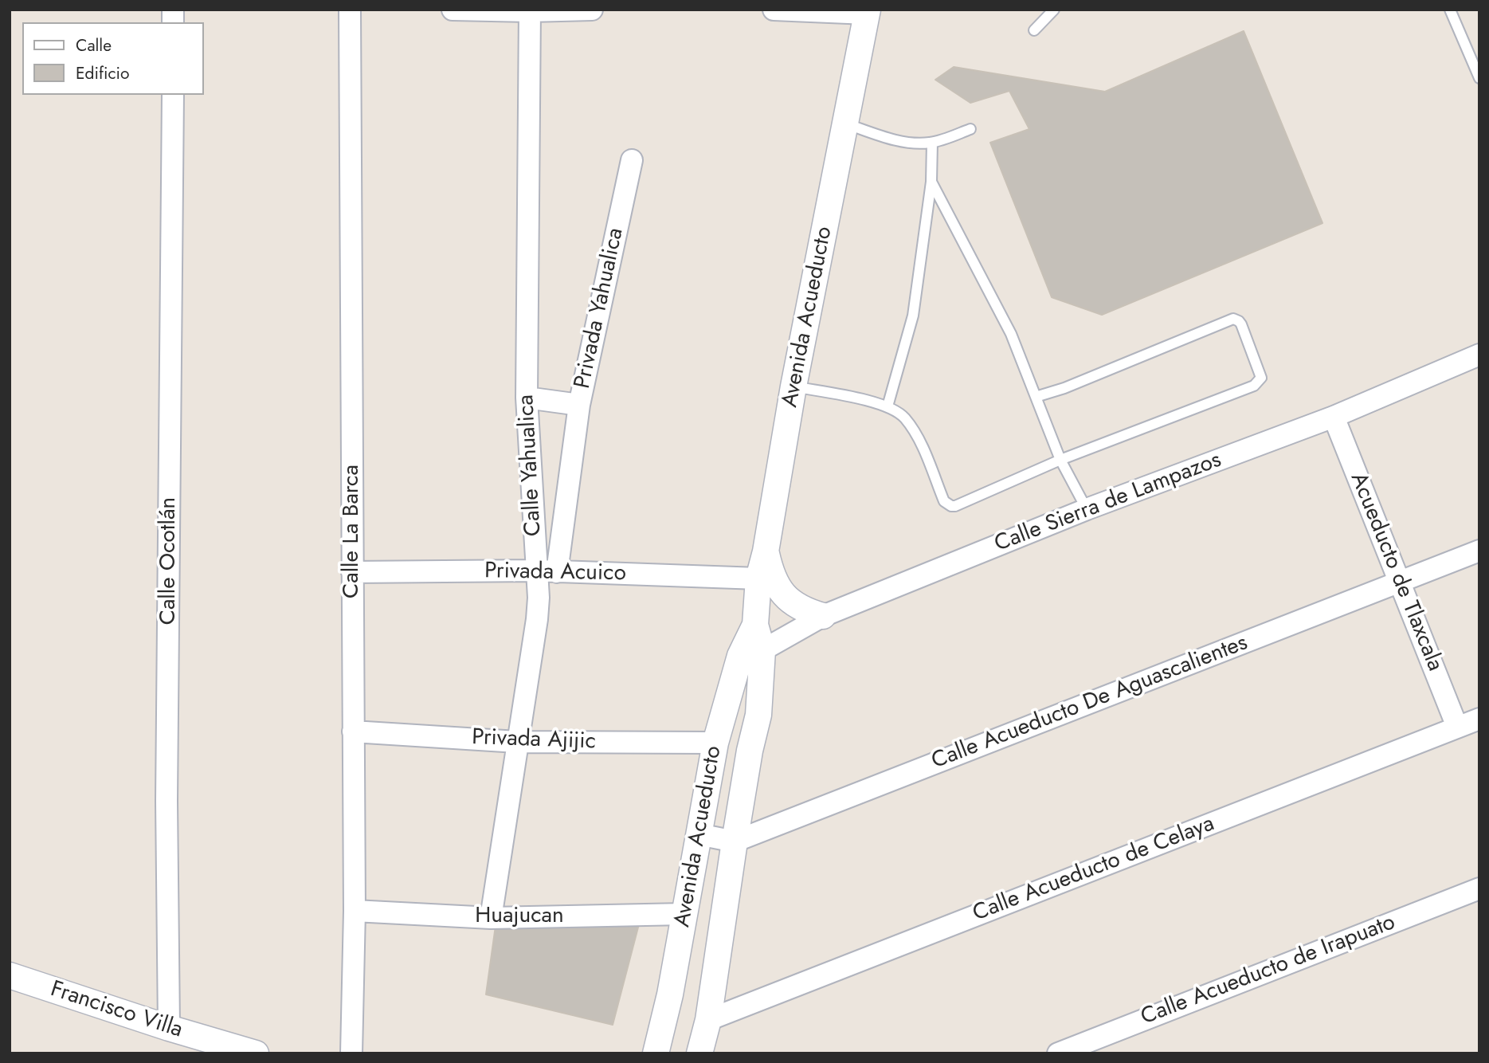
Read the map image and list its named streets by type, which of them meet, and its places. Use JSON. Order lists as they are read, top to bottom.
{
  "streets": {
    "street": [
      "Privada Yahualica",
      "Avenida Acueducto",
      "Calle Yahualica",
      "Calle Sierra de Lampazos",
      "Calle La Barca",
      "Calle Ocotlán",
      "Acueducto de Tlaxcala",
      "Privada Acuico",
      "Calle Acueducto De Aguascalientes",
      "Privada Ajijic",
      "Calle Acueducto de Celaya",
      "Huajucan",
      "Calle Acueducto de Irapuato",
      "Francisco Villa"
    ]
  },
  "crossings": [
    ["Privada Yahualica", "Calle Yahualica"],
    ["Avenida Acueducto", "Calle Sierra de Lampazos"],
    ["Avenida Acueducto", "Privada Acuico"],
    ["Avenida Acueducto", "Calle Acueducto De Aguascalientes"],
    ["Avenida Acueducto", "Privada Ajijic"],
    ["Avenida Acueducto", "Calle Acueducto de Celaya"],
    ["Avenida Acueducto", "Huajucan"],
    ["Calle Yahualica", "Privada Acuico"],
    ["Calle Yahualica", "Privada Ajijic"],
    ["Calle Yahualica", "Huajucan"],
    ["Calle Sierra de Lampazos", "Acueducto de Tlaxcala"],
    ["Calle La Barca", "Privada Acuico"],
    ["Calle La Barca", "Privada Ajijic"],
    ["Calle La Barca", "Huajucan"],
    ["Calle Ocotlán", "Francisco Villa"],
    ["Acueducto de Tlaxcala", "Calle Acueducto De Aguascalientes"],
    ["Acueducto de Tlaxcala", "Calle Acueducto de Celaya"]
  ],
  "legend": ["Calle", "Edificio"]
}
